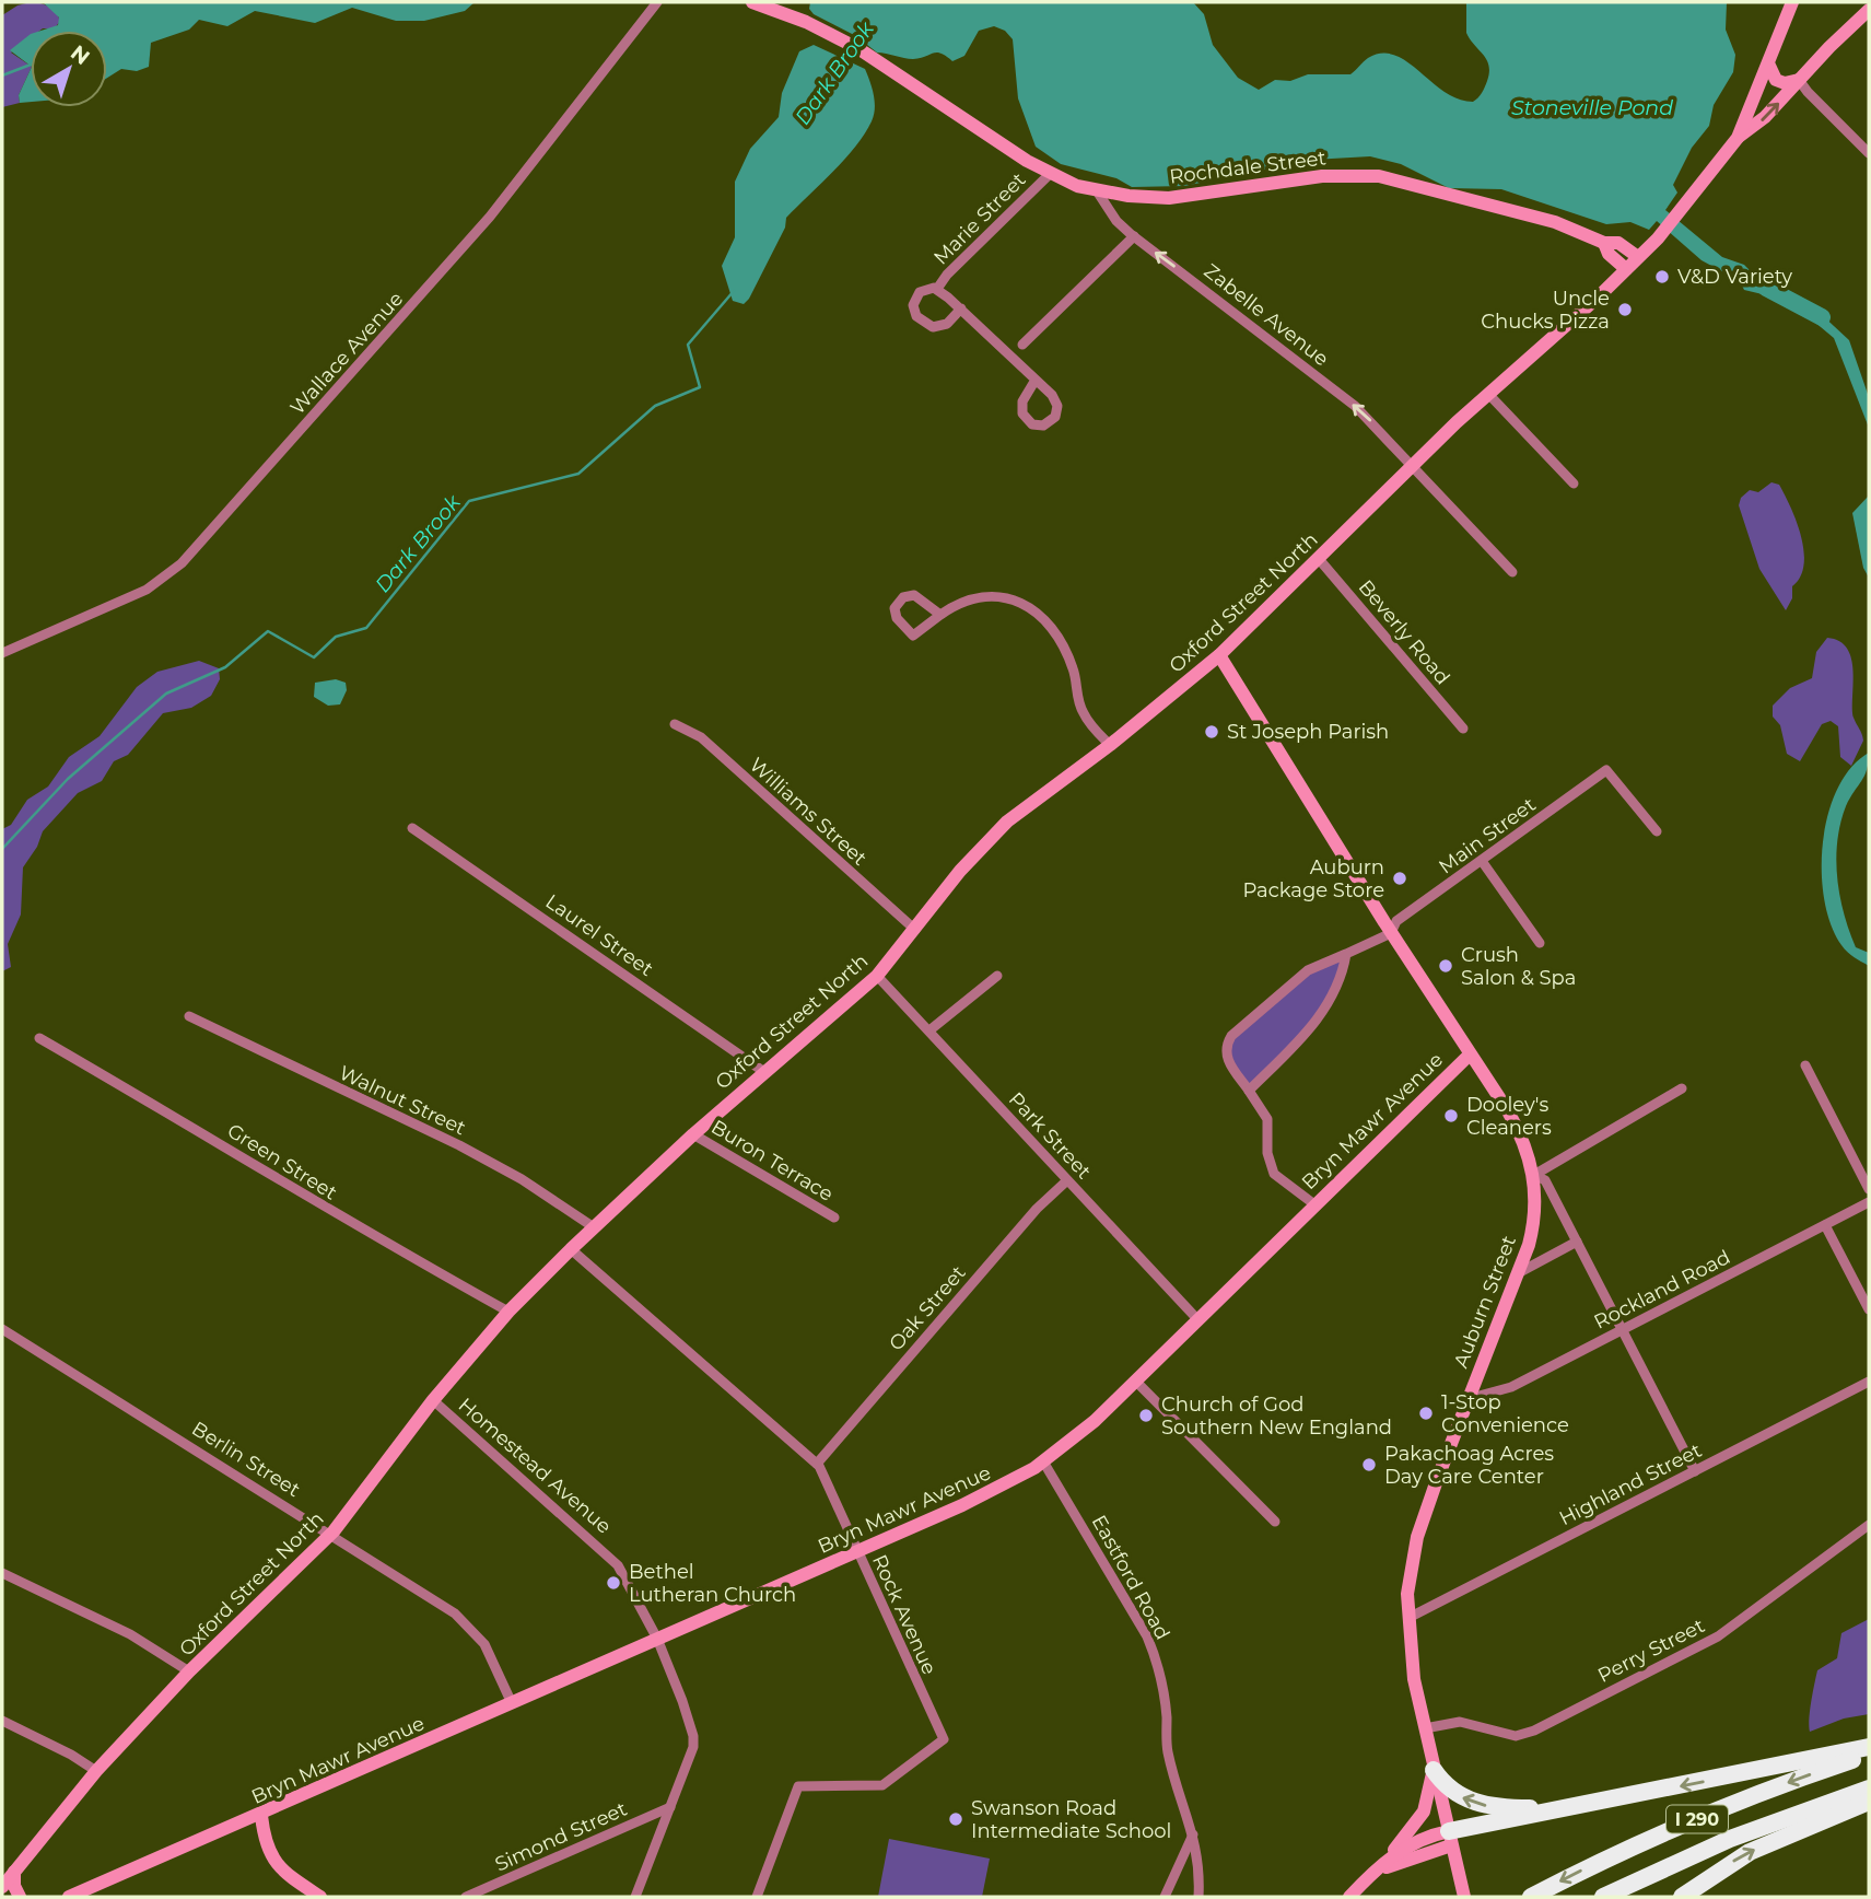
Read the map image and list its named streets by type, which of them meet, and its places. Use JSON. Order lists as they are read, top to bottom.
{
  "streets": {
    "highway": ["I 290"],
    "main road": [
      "Rochdale Street",
      "Oxford Street North",
      "Bryn Mawr Avenue",
      "Auburn Street"
    ],
    "street": [
      "Marie Street",
      "Zabelle Avenue",
      "Wallace Avenue",
      "Beverly Road",
      "Williams Street",
      "Main Street",
      "Laurel Street",
      "Walnut Street",
      "Park Street",
      "Buron Terrace",
      "Green Street",
      "Rockland Road",
      "Oak Street",
      "Berlin Street",
      "Homestead Avenue",
      "Highland Street",
      "Eastford Road",
      "Rock Avenue",
      "Perry Street",
      "Simond Street"
    ]
  },
  "crossings": [
    ["Rochdale Street", "Marie Street"],
    ["Rochdale Street", "Zabelle Avenue"],
    ["Rochdale Street", "Oxford Street North"],
    ["Zabelle Avenue", "Oxford Street North"],
    ["Oxford Street North", "Beverly Road"],
    ["Oxford Street North", "Williams Street"],
    ["Oxford Street North", "Laurel Street"],
    ["Oxford Street North", "Walnut Street"],
    ["Oxford Street North", "Park Street"],
    ["Oxford Street North", "Buron Terrace"],
    ["Oxford Street North", "Green Street"],
    ["Oxford Street North", "Auburn Street"],
    ["Oxford Street North", "Berlin Street"],
    ["Oxford Street North", "Homestead Avenue"],
    ["Oxford Street North", "Rock Avenue"],
    ["Main Street", "Auburn Street"],
    ["Bryn Mawr Avenue", "Park Street"],
    ["Bryn Mawr Avenue", "Auburn Street"],
    ["Bryn Mawr Avenue", "Berlin Street"],
    ["Bryn Mawr Avenue", "Homestead Avenue"],
    ["Bryn Mawr Avenue", "Eastford Road"],
    ["Bryn Mawr Avenue", "Rock Avenue"],
    ["Park Street", "Oak Street"],
    ["Rockland Road", "Auburn Street"],
    ["Auburn Street", "Highland Street"],
    ["Auburn Street", "Perry Street"],
    ["Oak Street", "Rock Avenue"],
    ["Homestead Avenue", "Simond Street"]
  ],
  "one_way": ["Zabelle Avenue"],
  "water": ["Dark Brook", "Stoneville Pond"],
  "places": [
    "V&D Variety",
    "Uncle Chucks Pizza",
    "St Joseph Parish",
    "Auburn Package Store",
    "Crush Salon & Spa",
    "Dooley's Cleaners",
    "1-Stop Convenience",
    "Church of God Southern New England",
    "Pakachoag Acres Day Care Center",
    "Bethel Lutheran Church",
    "Swanson Road Intermediate School"
  ],
  "north": "top right"
}
